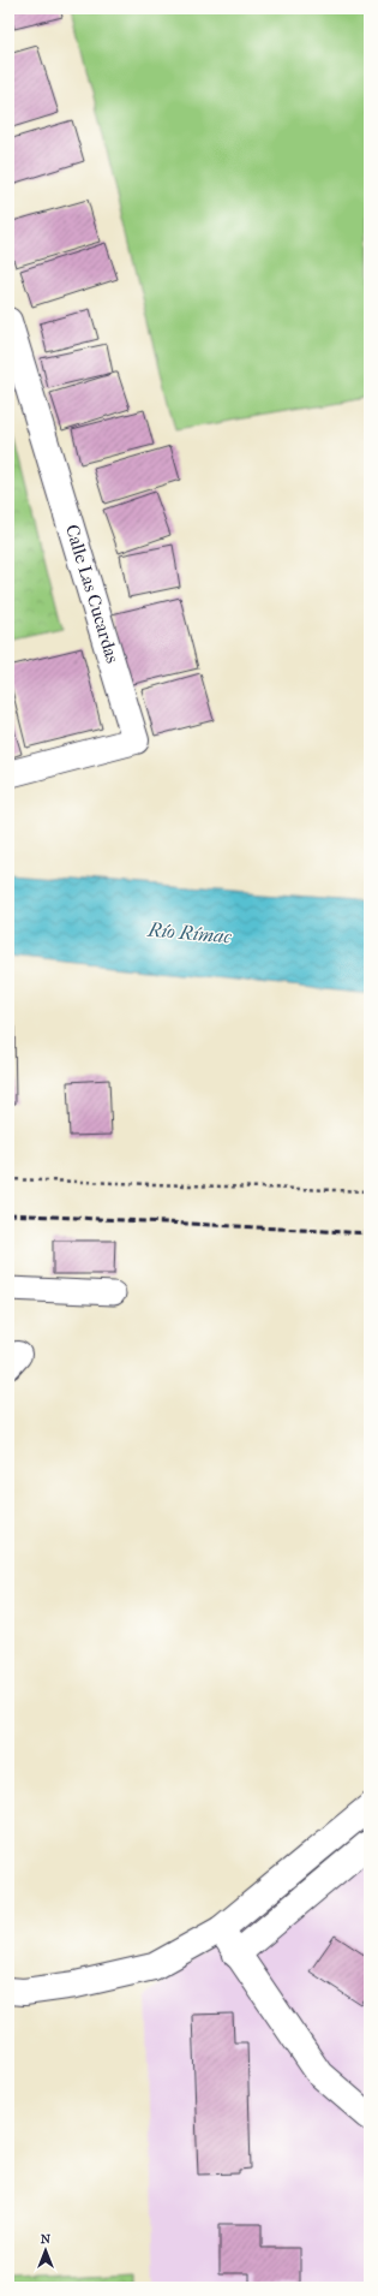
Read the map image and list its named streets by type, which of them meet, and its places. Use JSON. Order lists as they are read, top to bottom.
{
  "streets": {
    "street": ["Calle Las Cucardas"]
  },
  "water": ["Río Rímac"],
  "north": "top"
}
